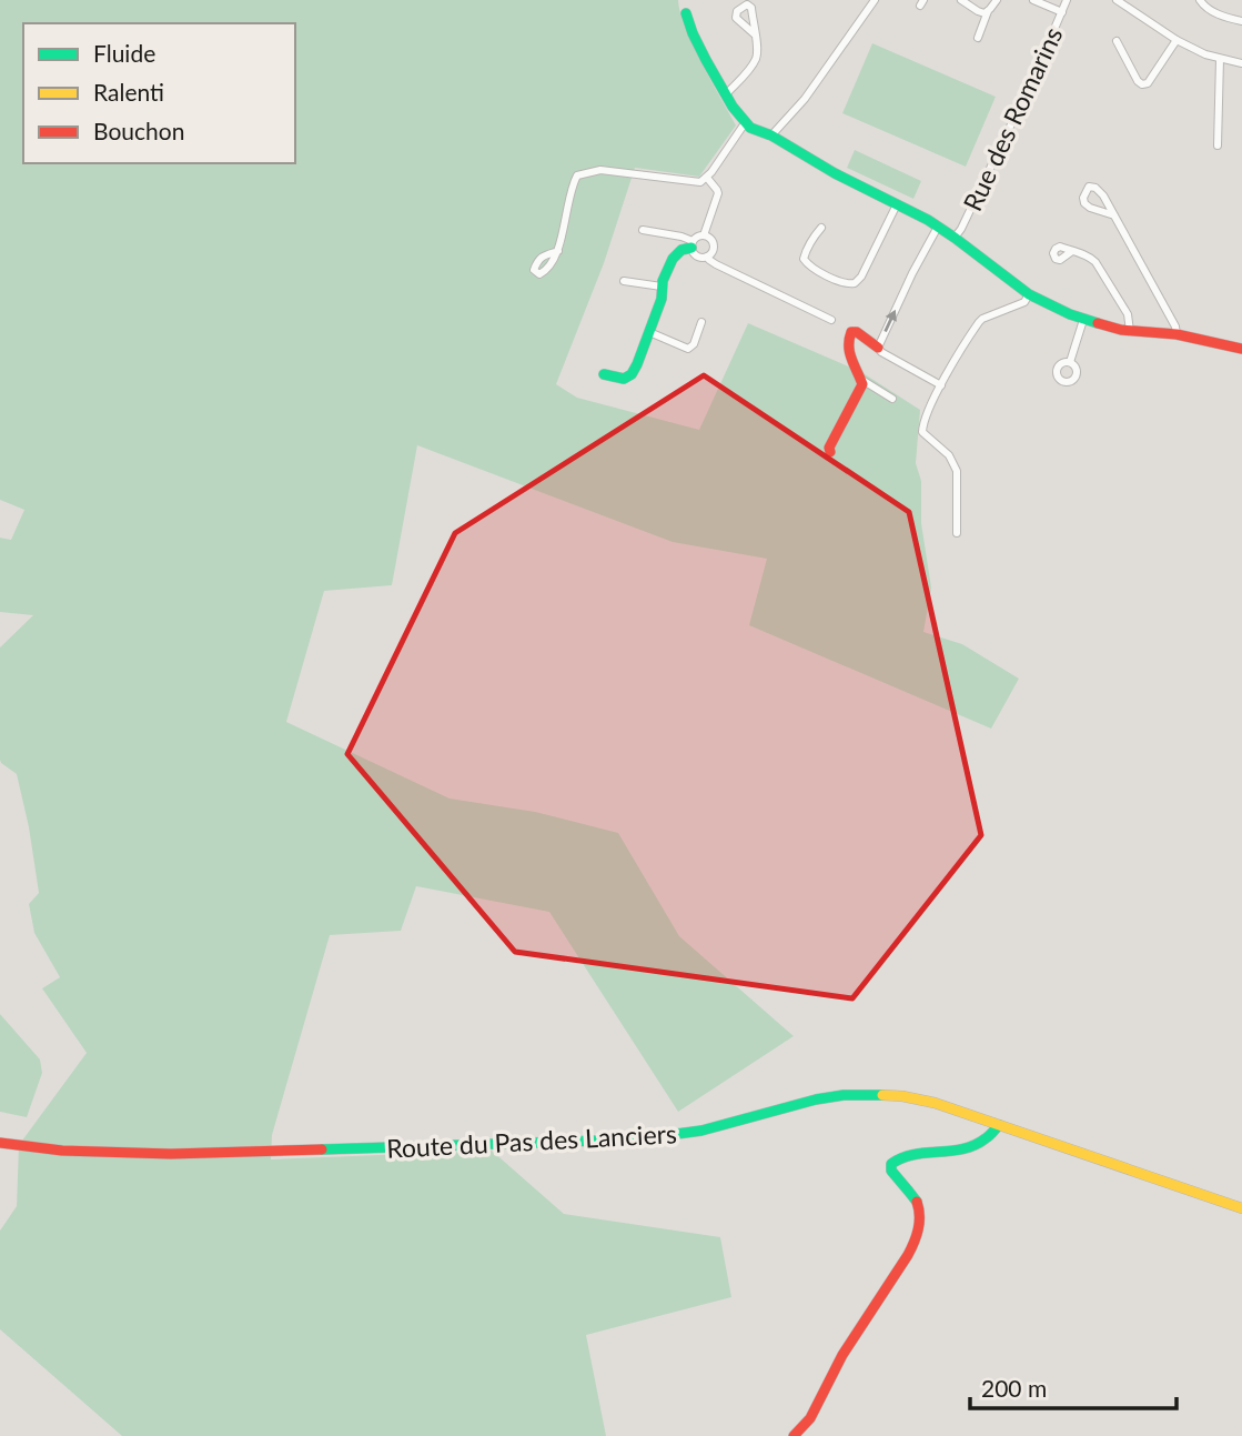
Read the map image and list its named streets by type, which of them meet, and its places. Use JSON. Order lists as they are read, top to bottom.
{
  "streets": {
    "street": ["Rue des Romarins", "Route du Pas des Lanciers"]
  },
  "legend": ["Fluide", "Ralenti", "Bouchon"],
  "scale_bar": "200 m"
}
